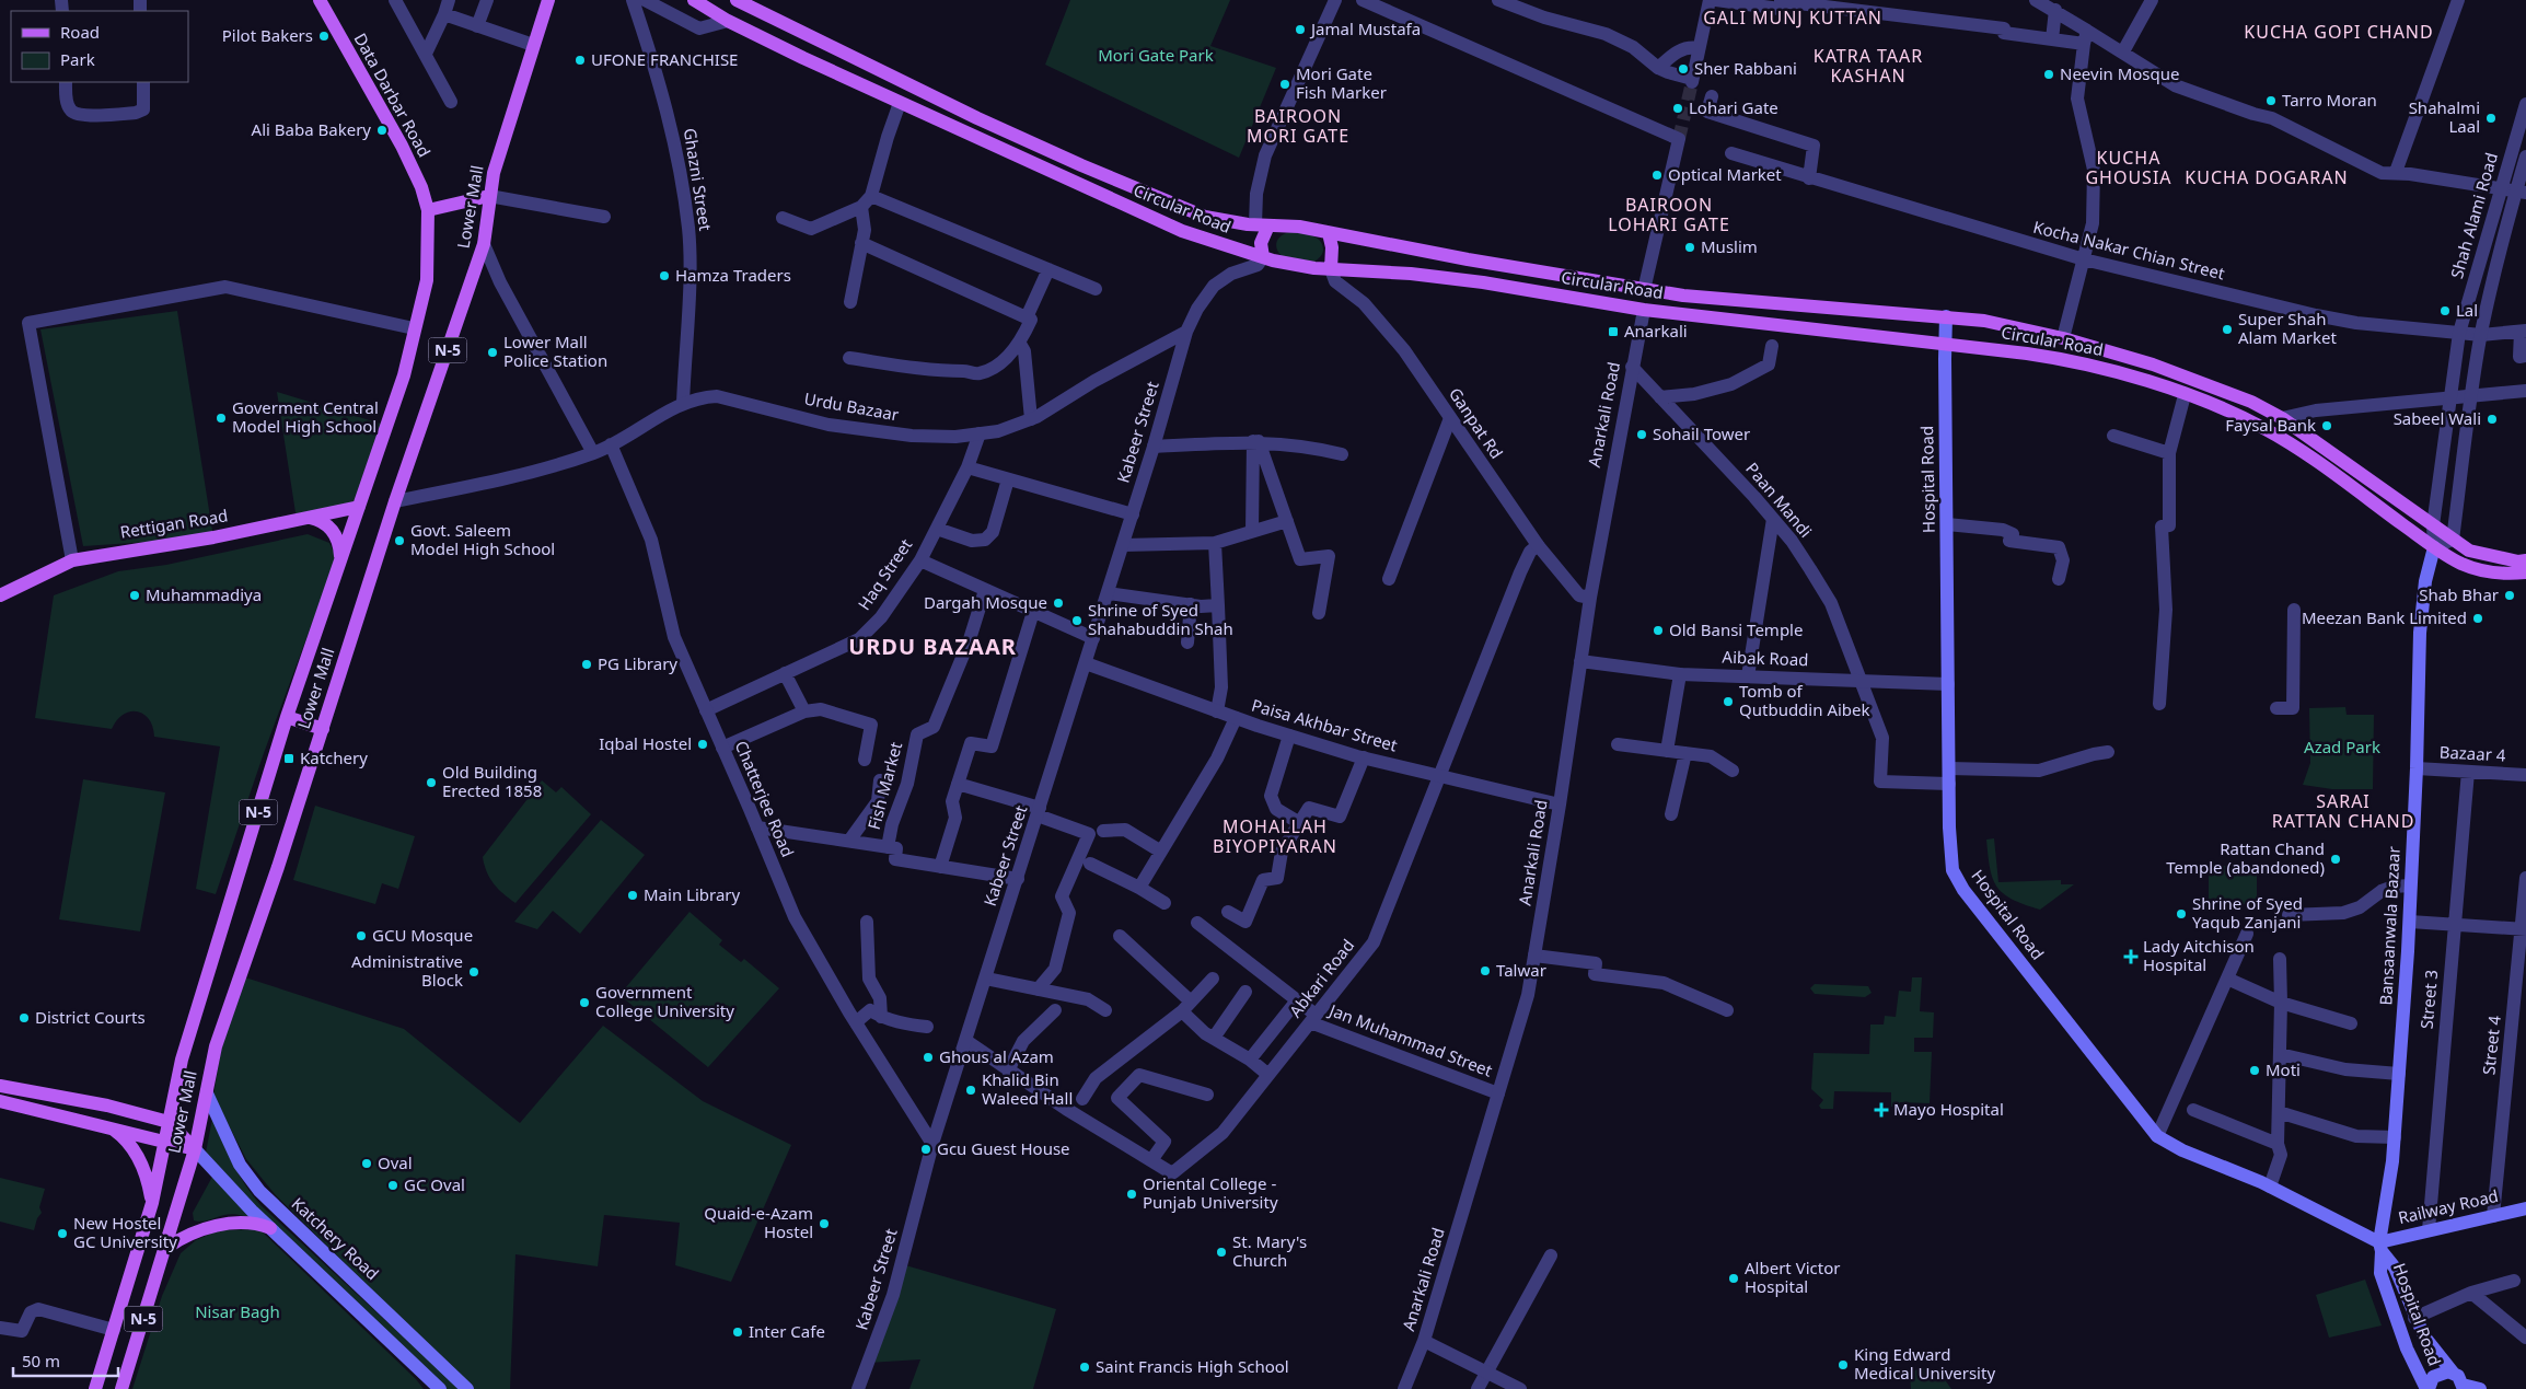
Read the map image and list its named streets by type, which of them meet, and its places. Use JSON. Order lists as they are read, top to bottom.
{
  "streets": {
    "main road": [
      "Data Darbar Road",
      "Lower Mall",
      "Circular Road",
      "N-5",
      "Hospital Road",
      "Rettigan Road",
      "Bansaanwala Bazaar",
      "Railway Road",
      "Katchery Road"
    ],
    "street": [
      "Ghazni Street",
      "Shah Alami Road",
      "Kocha Nakar Chian Street",
      "Urdu Bazaar",
      "Anarkali Road",
      "Ganpat Rd",
      "Kabeer Street",
      "Paan Mandi",
      "Haq Street",
      "Aibak Road",
      "Paisa Akhbar Street",
      "Bazaar 4",
      "Fish Market",
      "Chatterjee Road",
      "Abkari Road",
      "Street 3",
      "Jan Muhammad Street",
      "Street 4"
    ]
  },
  "crossings": [
    ["Data Darbar Road", "Lower Mall"],
    ["Ghazni Street", "Urdu Bazaar"],
    ["Lower Mall", "Urdu Bazaar"],
    ["Lower Mall", "Rettigan Road"],
    ["Lower Mall", "Katchery Road"],
    ["Circular Road", "Shah Alami Road"],
    ["Circular Road", "Anarkali Road"],
    ["Circular Road", "Ganpat Rd"],
    ["Circular Road", "Hospital Road"],
    ["Circular Road", "Bansaanwala Bazaar"],
    ["Shah Alami Road", "Kocha Nakar Chian Street"],
    ["Shah Alami Road", "Bansaanwala Bazaar"],
    ["Urdu Bazaar", "Kabeer Street"],
    ["Urdu Bazaar", "Haq Street"],
    ["Urdu Bazaar", "Chatterjee Road"],
    ["Anarkali Road", "Ganpat Rd"],
    ["Anarkali Road", "Paan Mandi"],
    ["Anarkali Road", "Aibak Road"],
    ["Anarkali Road", "Paisa Akhbar Street"],
    ["Anarkali Road", "Jan Muhammad Street"],
    ["Ganpat Rd", "Abkari Road"],
    ["Kabeer Street", "Paisa Akhbar Street"],
    ["Kabeer Street", "Chatterjee Road"],
    ["Kabeer Street", "Abkari Road"],
    ["Hospital Road", "Paan Mandi"],
    ["Hospital Road", "Aibak Road"],
    ["Hospital Road", "Bansaanwala Bazaar"],
    ["Hospital Road", "Railway Road"],
    ["Paan Mandi", "Aibak Road"],
    ["Haq Street", "Chatterjee Road"],
    ["Paisa Akhbar Street", "Abkari Road"],
    ["Bazaar 4", "Bansaanwala Bazaar"],
    ["Bazaar 4", "Street 3"],
    ["Bansaanwala Bazaar", "Railway Road"],
    ["Abkari Road", "Jan Muhammad Street"],
    ["Street 3", "Railway Road"],
    ["Street 4", "Railway Road"]
  ],
  "districts": [
    "GALI MUNJ KUTTAN",
    "KUCHA GOPI CHAND",
    "KATRA TAAR KASHAN",
    "BAIROON MORI GATE",
    "KUCHA GHOUSIA",
    "KUCHA DOGARAN",
    "BAIROON LOHARI GATE",
    "URDU BAZAAR",
    "SARAI RATTAN CHAND",
    "MOHALLAH BIYOPIYARAN"
  ],
  "parks": ["Mori Gate Park", "Azad Park", "Nisar Bagh"],
  "places": {
    "other": [
      "Jamal Mustafa",
      "Pilot Bakers",
      "UFONE FRANCHISE",
      "Sher Rabbani",
      "Neevin Mosque",
      "Mori Gate Fish Marker",
      "Tarro Moran",
      "Lohari Gate",
      "Shahalmi Laal",
      "Ali Baba Bakery",
      "Optical Market",
      "Muslim",
      "Hamza Traders",
      "Lal",
      "Super Shah Alam Market",
      "Lower Mall Police Station",
      "Goverment Central Model High School",
      "Sabeel Wali",
      "Faysal Bank",
      "Sohail Tower",
      "Govt. Saleem Model High School",
      "Muhammadiya",
      "Shab Bhar",
      "Dargah Mosque",
      "Meezan Bank Limited",
      "Shrine of Syed Shahabuddin Shah",
      "Old Bansi Temple",
      "PG Library",
      "Tomb of Qutbuddin Aibek",
      "Iqbal Hostel",
      "Old Building Erected 1858",
      "Rattan Chand Temple (abandoned)",
      "Main Library",
      "Shrine of Syed Yaqub Zanjani",
      "GCU Mosque",
      "Talwar",
      "Administrative Block",
      "Government College University",
      "District Courts",
      "Ghous al Azam",
      "Moti",
      "Khalid Bin Waleed Hall",
      "Gcu Guest House",
      "Oval",
      "GC Oval",
      "Oriental College - Punjab University",
      "Quaid-e-Azam Hostel",
      "New Hostel GC University",
      "St. Mary's Church",
      "Albert Victor Hospital",
      "Inter Cafe",
      "King Edward Medical University",
      "Saint Francis High School"
    ],
    "transit": ["Anarkali", "Katchery"],
    "health": ["Lady Aitchison Hospital", "Mayo Hospital"]
  },
  "legend": ["Road", "Park"],
  "scale_bar": "50 m"
}
